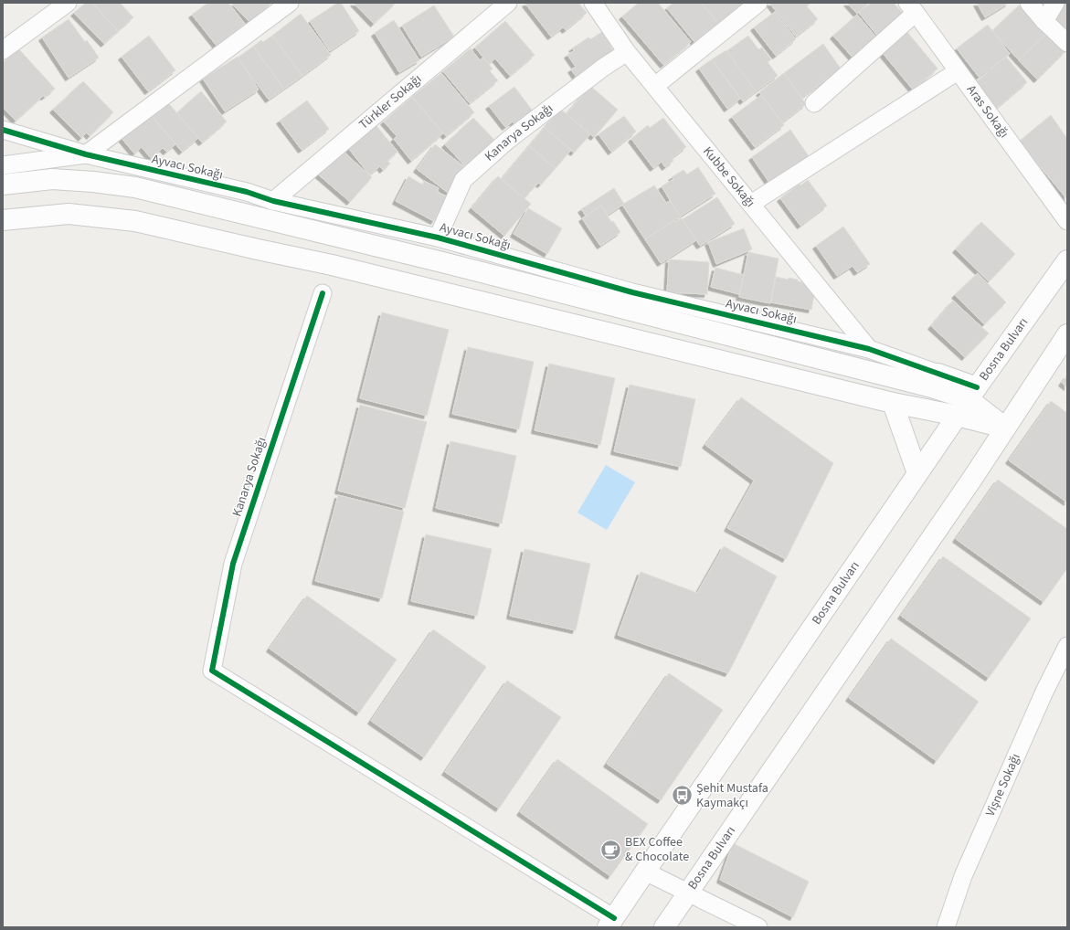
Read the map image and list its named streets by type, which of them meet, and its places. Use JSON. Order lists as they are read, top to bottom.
{
  "streets": {
    "main road": ["Bosna Bulvarı"],
    "street": [
      "Türkler Sokağı",
      "Aras Sokağı",
      "Kanarya Sokağı",
      "Ayvacı Sokağı",
      "Kubbe Sokağı",
      "Vişne Sokağı"
    ]
  },
  "crossings": [
    ["Türkler Sokağı", "Ayvacı Sokağı"],
    ["Kanarya Sokağı", "Ayvacı Sokağı"],
    ["Kanarya Sokağı", "Kubbe Sokağı"],
    ["Kanarya Sokağı", "Bosna Bulvarı"],
    ["Ayvacı Sokağı", "Kubbe Sokağı"]
  ],
  "places": {
    "bus stop": ["Şehit Mustafa Kaymakçı"],
    "cafe": ["BEX Coffee & Chocolate"]
  }
}
